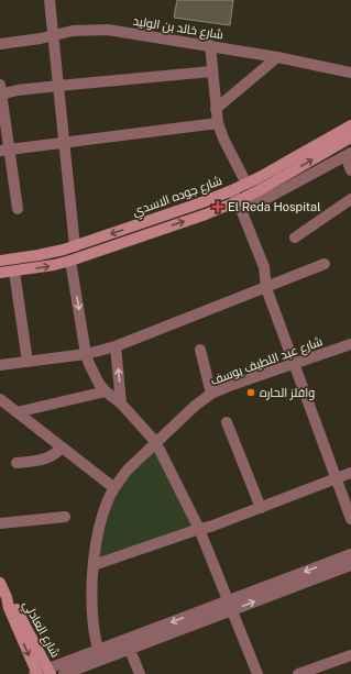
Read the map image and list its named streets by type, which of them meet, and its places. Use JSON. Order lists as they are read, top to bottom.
{
  "streets": {
    "main road": ["شارع جوده الاسدي", "شارع العادلي"],
    "street": ["شارع خالد بن الوليد", "شارع عبد اللطيف يوسف"]
  },
  "places": {
    "health": ["El Reda Hospital"],
    "other": ["وافلز الحاره"]
  }
}
